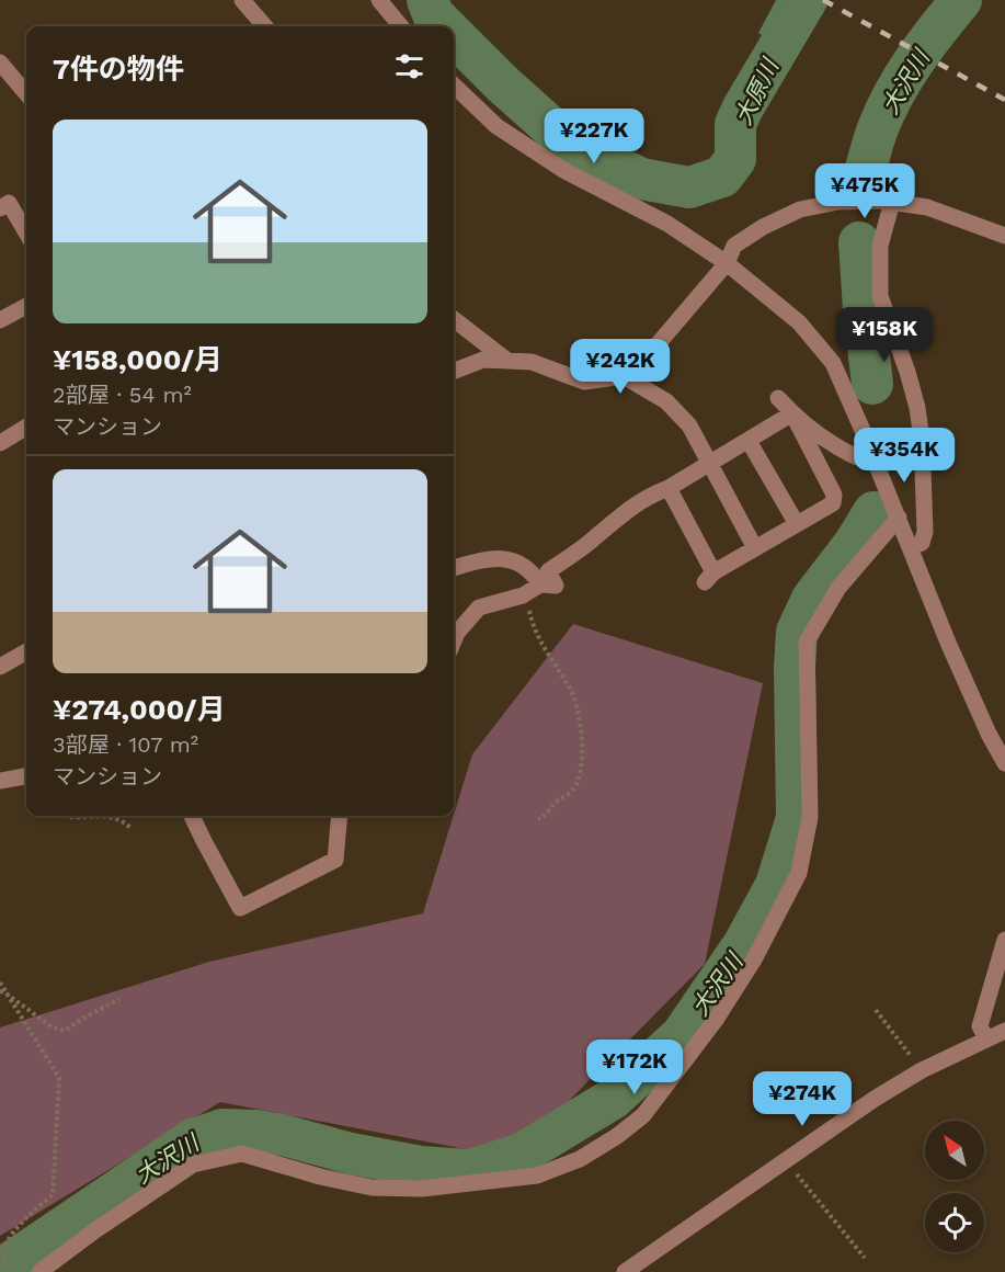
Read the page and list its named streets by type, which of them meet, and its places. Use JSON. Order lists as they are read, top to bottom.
{
  "water": ["大沢川", "大原川"],
  "north": "top left",
  "page": {
    "heading": "7件の物件",
    "list": [
      {
        "name": "¥158,000/月",
        "note": "2部屋 · 54 m² · マンション"
      },
      {
        "name": "¥274,000/月",
        "note": "3部屋 · 107 m² · マンション"
      }
    ],
    "price": [
      "¥227K",
      "¥475K",
      "¥158K",
      "¥242K",
      "¥354K",
      "¥172K",
      "¥274K"
    ]
  }
}
